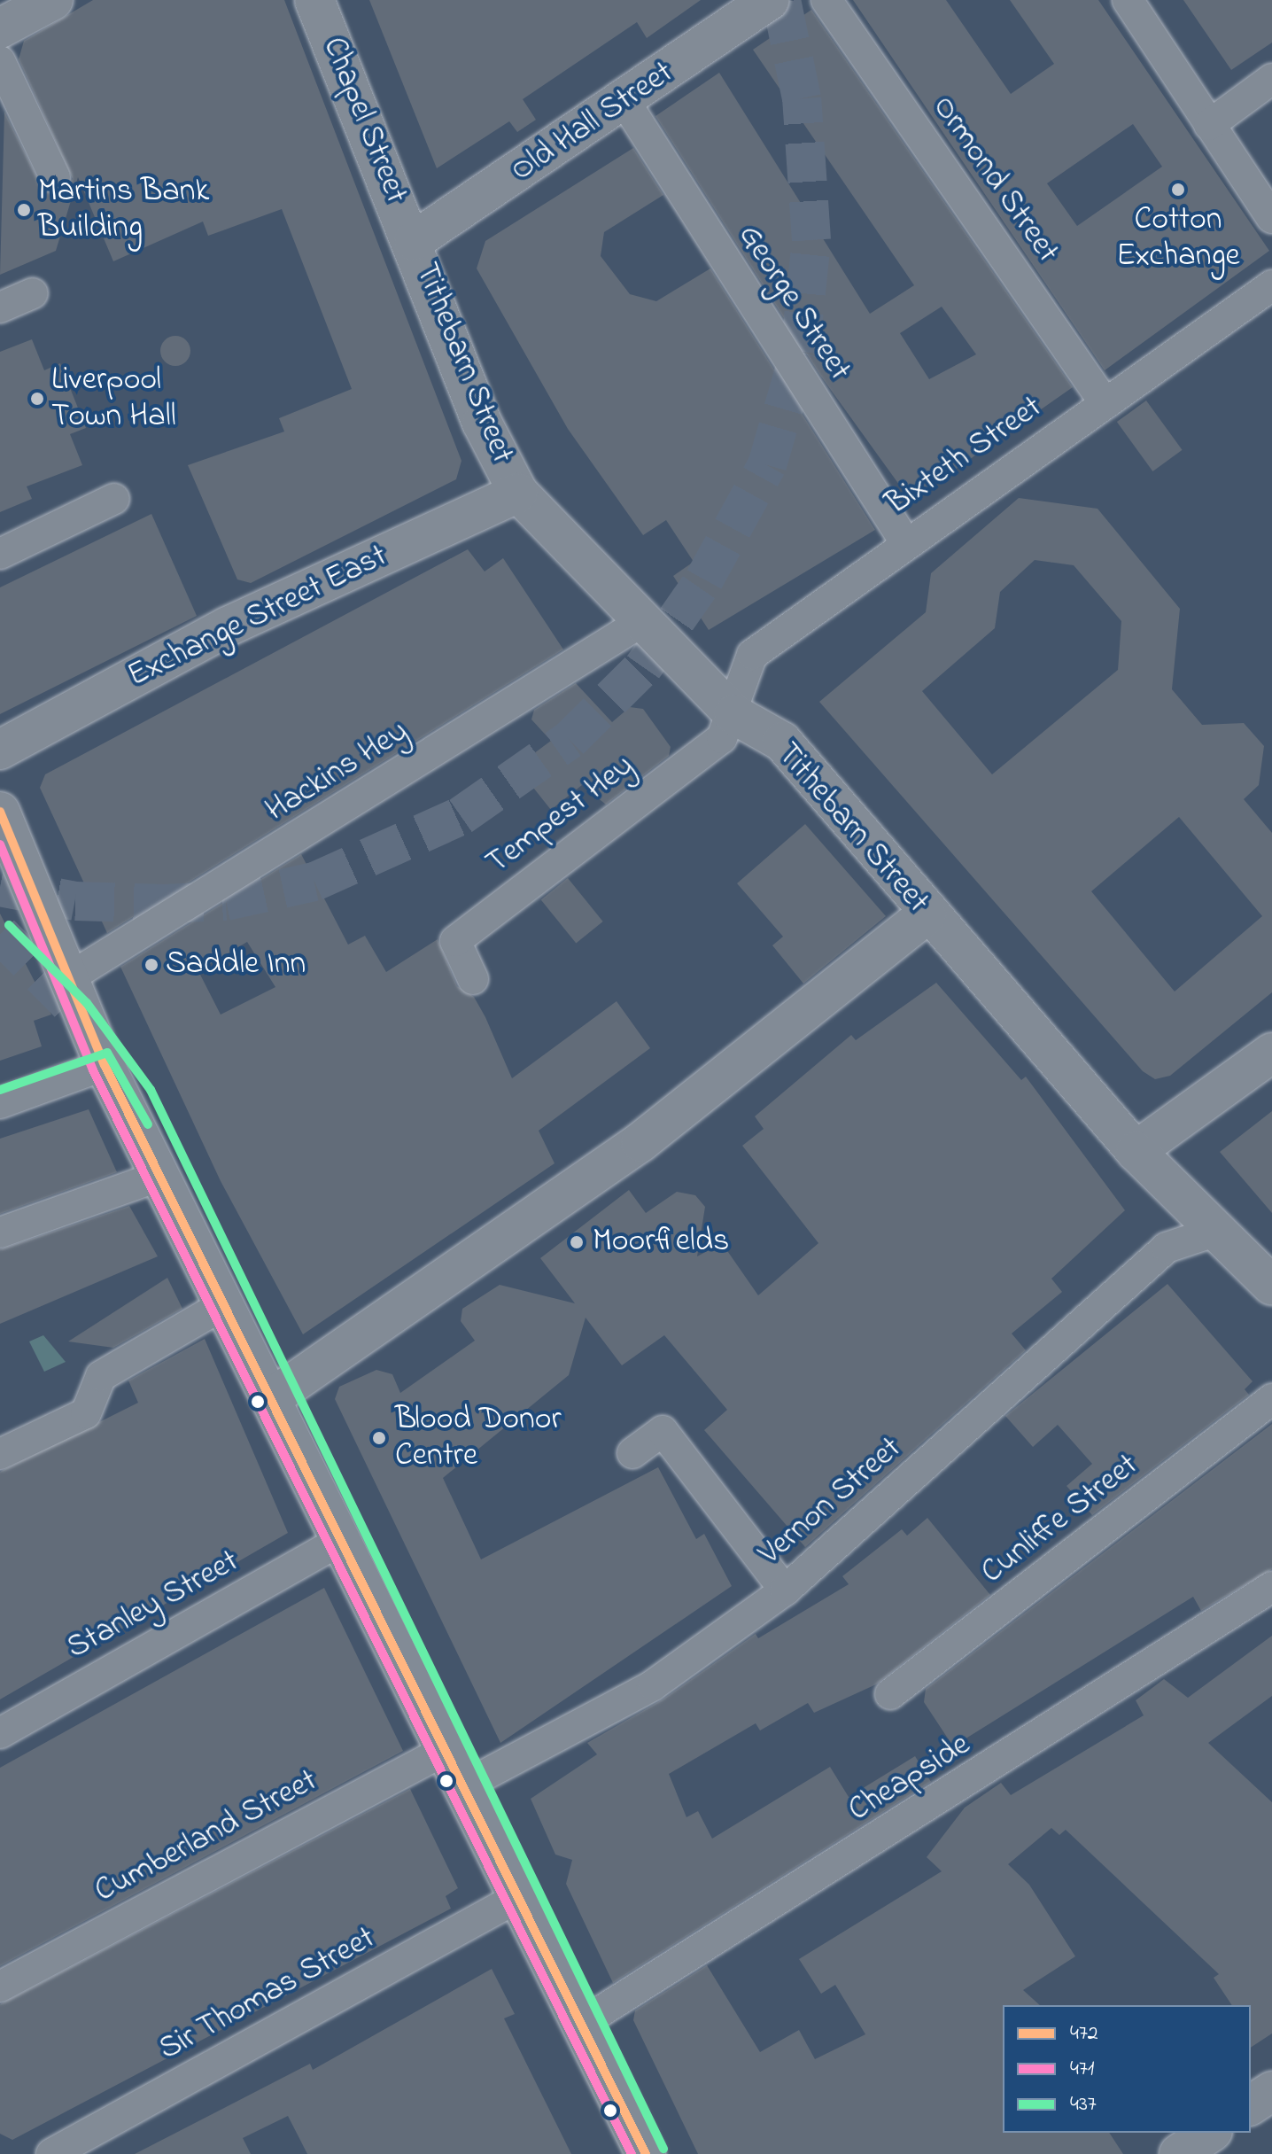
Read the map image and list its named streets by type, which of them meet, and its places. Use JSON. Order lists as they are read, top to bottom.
{
  "streets": {
    "main road": [
      "Chapel Street",
      "Old Hall Street",
      "Tithebarn Street",
      "Exchange Street East"
    ],
    "street": [
      "Ormond Street",
      "George Street",
      "Bixteth Street",
      "Hackins Hey",
      "Tempest Hey",
      "Vernon Street",
      "Cunliffe Street",
      "Stanley Street",
      "Cheapside",
      "Cumberland Street",
      "Sir Thomas Street"
    ]
  },
  "crossings": [
    ["Chapel Street", "Old Hall Street"],
    ["Chapel Street", "Tithebarn Street"],
    ["Old Hall Street", "George Street"],
    ["Old Hall Street", "Tithebarn Street"],
    ["Ormond Street", "Bixteth Street"],
    ["George Street", "Bixteth Street"],
    ["Tithebarn Street", "Bixteth Street"],
    ["Tithebarn Street", "Exchange Street East"],
    ["Tithebarn Street", "Hackins Hey"],
    ["Tithebarn Street", "Tempest Hey"],
    ["Tithebarn Street", "Vernon Street"],
    ["Bixteth Street", "Tempest Hey"]
  ],
  "places": [
    "Cotton Exchange",
    "Martins Bank Building",
    "Liverpool Town Hall",
    "Saddle Inn",
    "Moorfields",
    "Blood Donor Centre"
  ],
  "lines": ["transit line 472", "transit line 471", "transit line 437"],
  "legend": ["472", "471", "437"]
}
